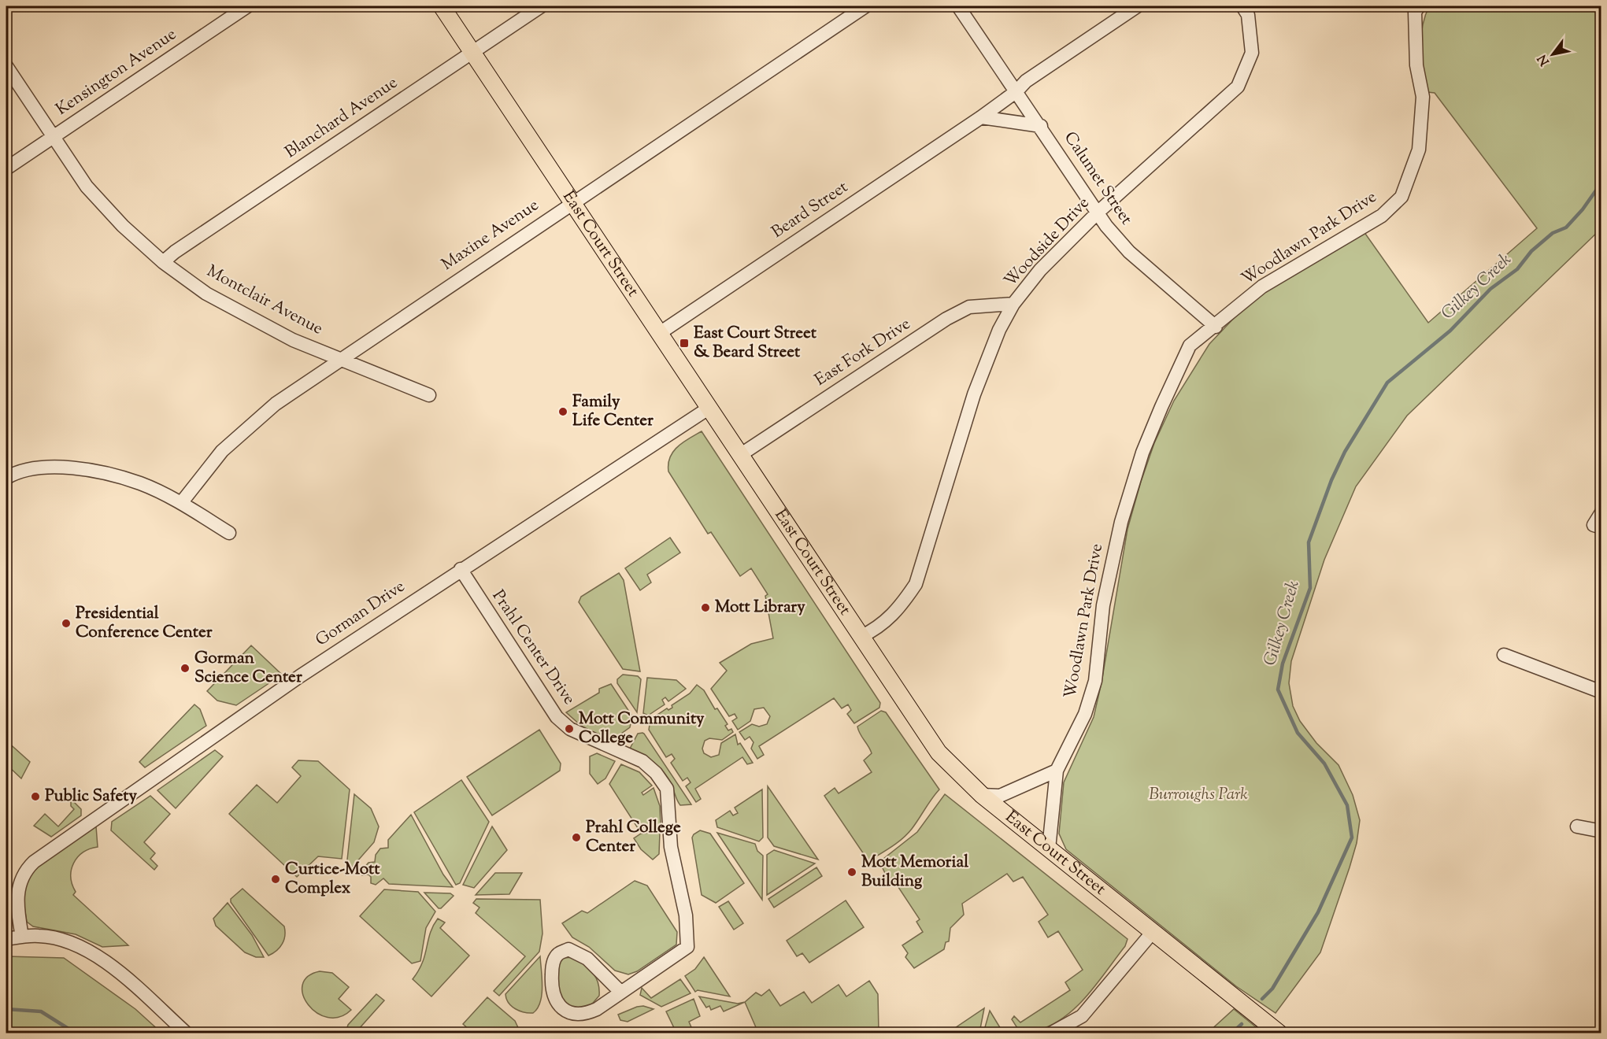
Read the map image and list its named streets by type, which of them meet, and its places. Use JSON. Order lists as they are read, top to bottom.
{
  "streets": {
    "main road": ["East Court Street"],
    "street": [
      "Kensington Avenue",
      "Blanchard Avenue",
      "Calumet Street",
      "Beard Street",
      "Maxine Avenue",
      "Woodlawn Park Drive",
      "Woodside Drive",
      "Montclair Avenue",
      "East Fork Drive",
      "Gorman Drive",
      "Prahl Center Drive"
    ]
  },
  "crossings": [
    ["Kensington Avenue", "Montclair Avenue"],
    ["Blanchard Avenue", "East Court Street"],
    ["Blanchard Avenue", "Montclair Avenue"],
    ["Calumet Street", "Beard Street"],
    ["Calumet Street", "Woodlawn Park Drive"],
    ["Calumet Street", "Woodside Drive"],
    ["Beard Street", "East Court Street"],
    ["Maxine Avenue", "East Court Street"],
    ["Maxine Avenue", "Montclair Avenue"],
    ["Woodlawn Park Drive", "East Court Street"],
    ["Woodside Drive", "East Court Street"],
    ["Woodside Drive", "East Fork Drive"],
    ["East Court Street", "East Fork Drive"],
    ["East Court Street", "Gorman Drive"],
    ["Gorman Drive", "Prahl Center Drive"]
  ],
  "water": ["Gilkey Creek"],
  "parks": ["Burroughs Park"],
  "places": {
    "transit": ["East Court Street & Beard Street"],
    "other": [
      "Family Life Center",
      "Mott Library",
      "Presidential Conference Center",
      "Gorman Science Center",
      "Mott Community College",
      "Public Safety",
      "Prahl College Center",
      "Mott Memorial Building",
      "Curtice-Mott Complex"
    ]
  },
  "north": "bottom left"
}
